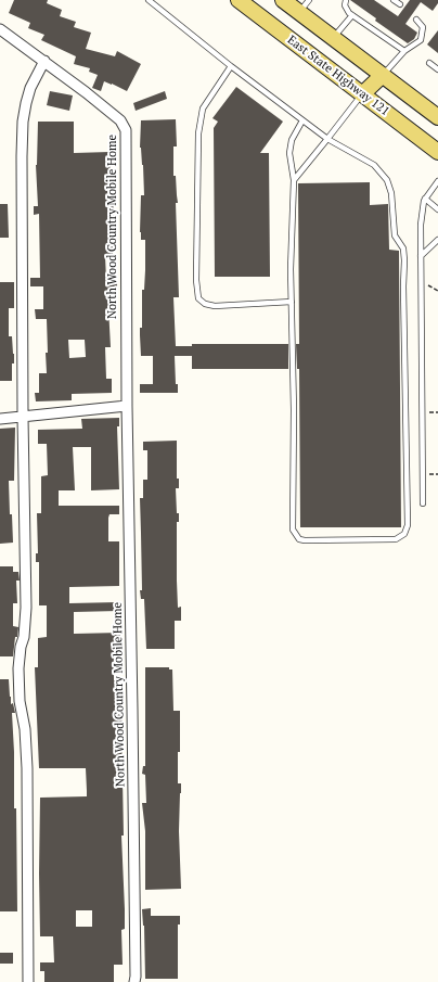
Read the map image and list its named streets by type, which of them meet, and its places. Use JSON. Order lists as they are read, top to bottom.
{
  "streets": {
    "main road": ["East State Highway 121"],
    "street": ["North Wood Country Mobile Home"]
  }
}
